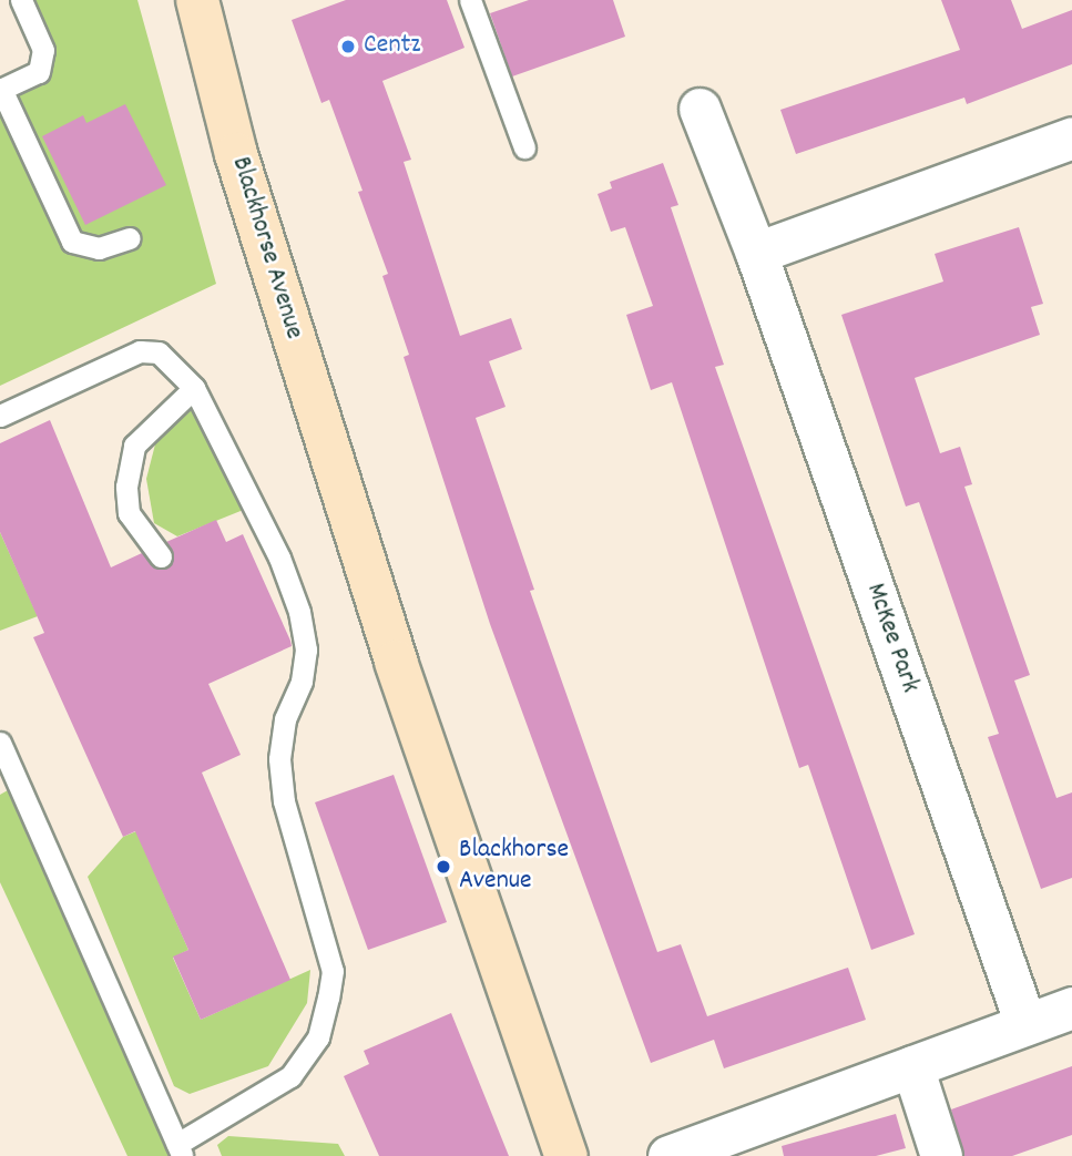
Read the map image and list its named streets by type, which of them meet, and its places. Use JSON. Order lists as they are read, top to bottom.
{
  "streets": {
    "main road": ["Blackhorse Avenue"],
    "street": ["McKee Park"]
  },
  "places": ["Centz", "Blackhorse Avenue"]
}
